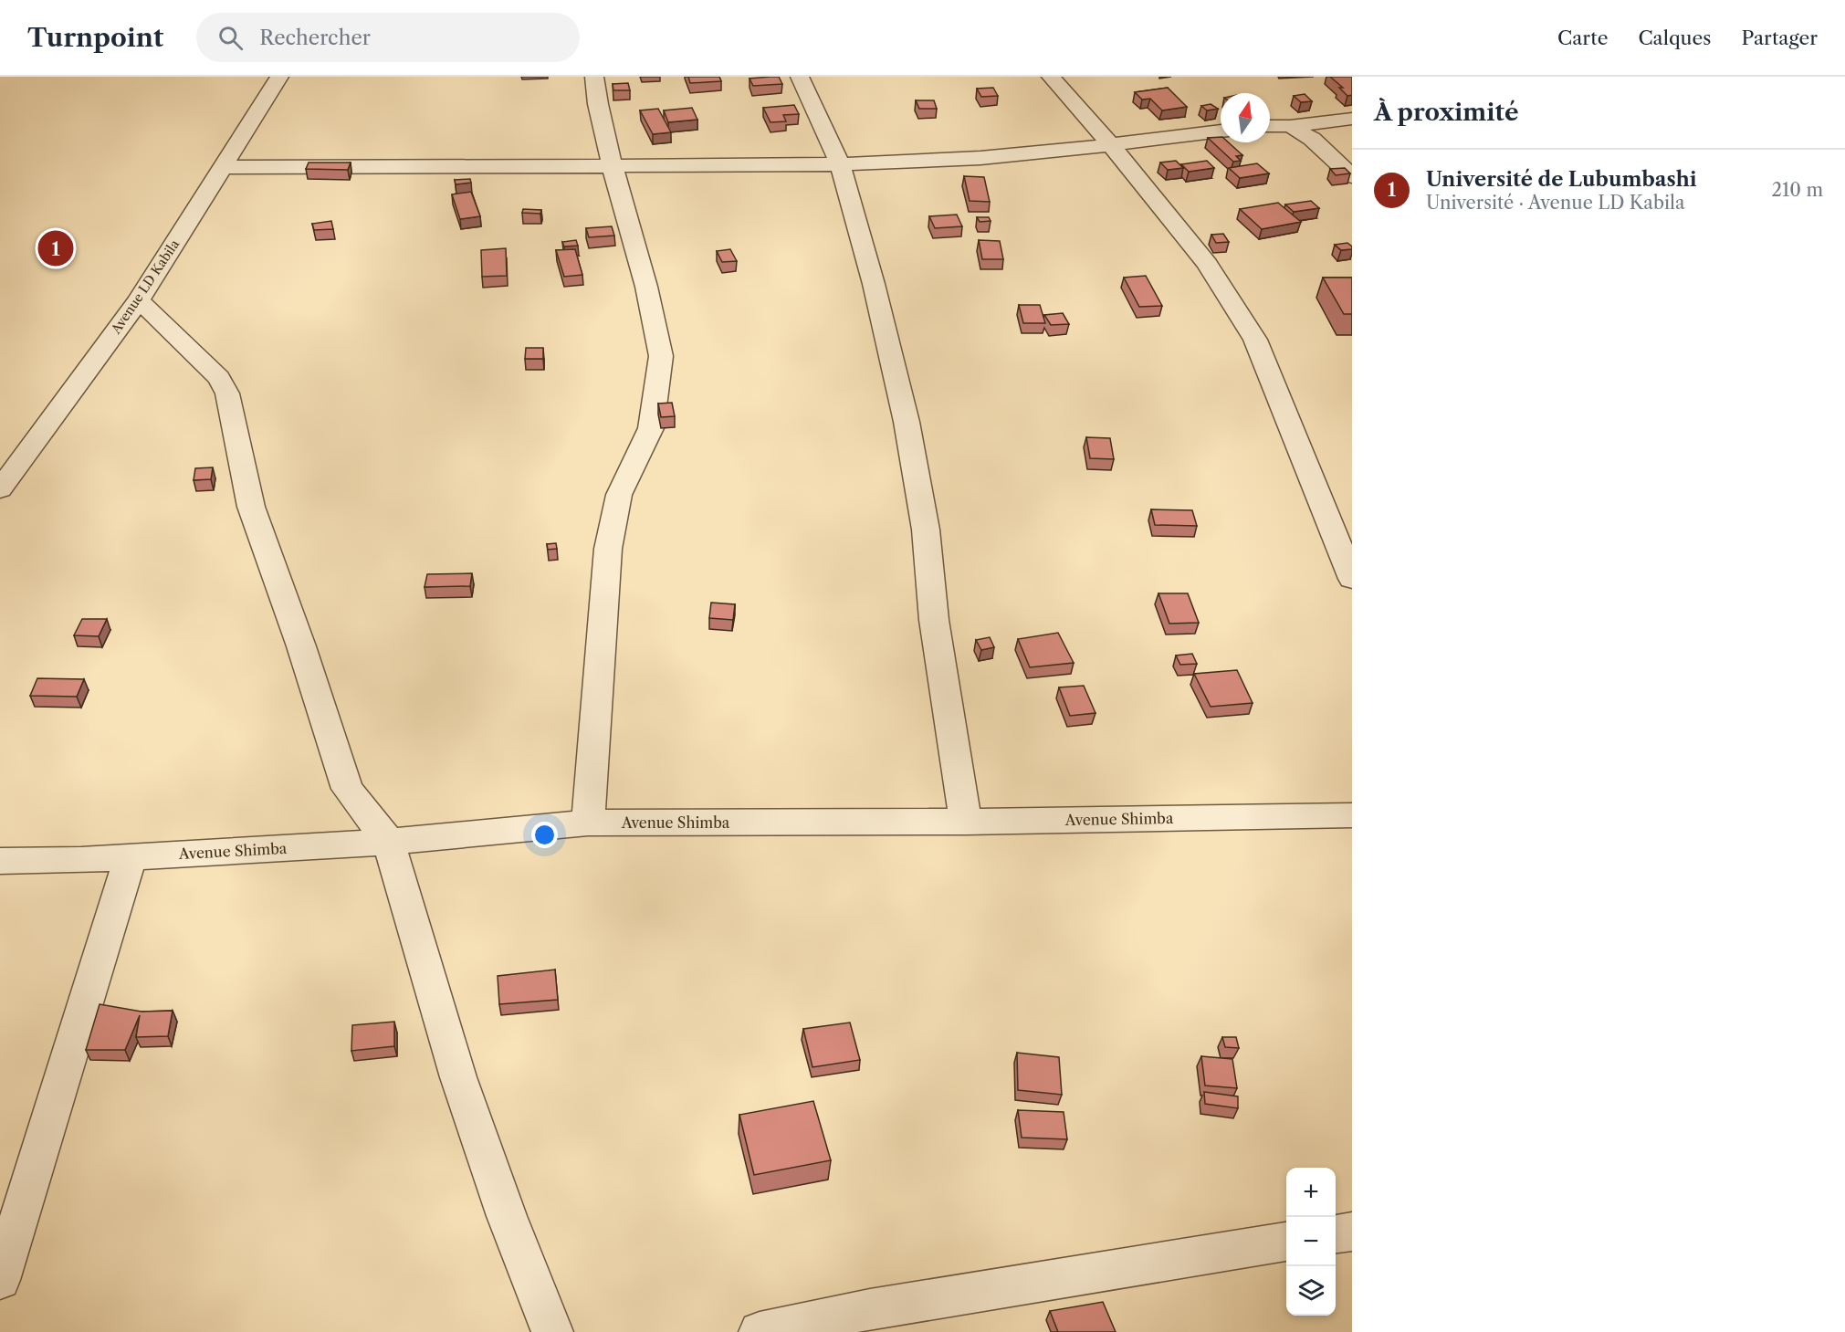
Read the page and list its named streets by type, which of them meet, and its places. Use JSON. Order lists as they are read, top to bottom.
{
  "streets": {
    "street": ["Avenue LD Kabila", "Avenue Shimba"]
  },
  "north": "top",
  "page": {
    "header": "Turnpoint",
    "search": "Rechercher",
    "nav": ["Carte", "Calques", "Partager"],
    "heading": "À proximité",
    "list": [
      {
        "mark": "1",
        "name": "Université de Lubumbashi",
        "note": "Université · Avenue LD Kabila",
        "value": "210 m"
      }
    ],
    "pins": "1",
    "map_buttons": ["+", "−"]
  }
}
